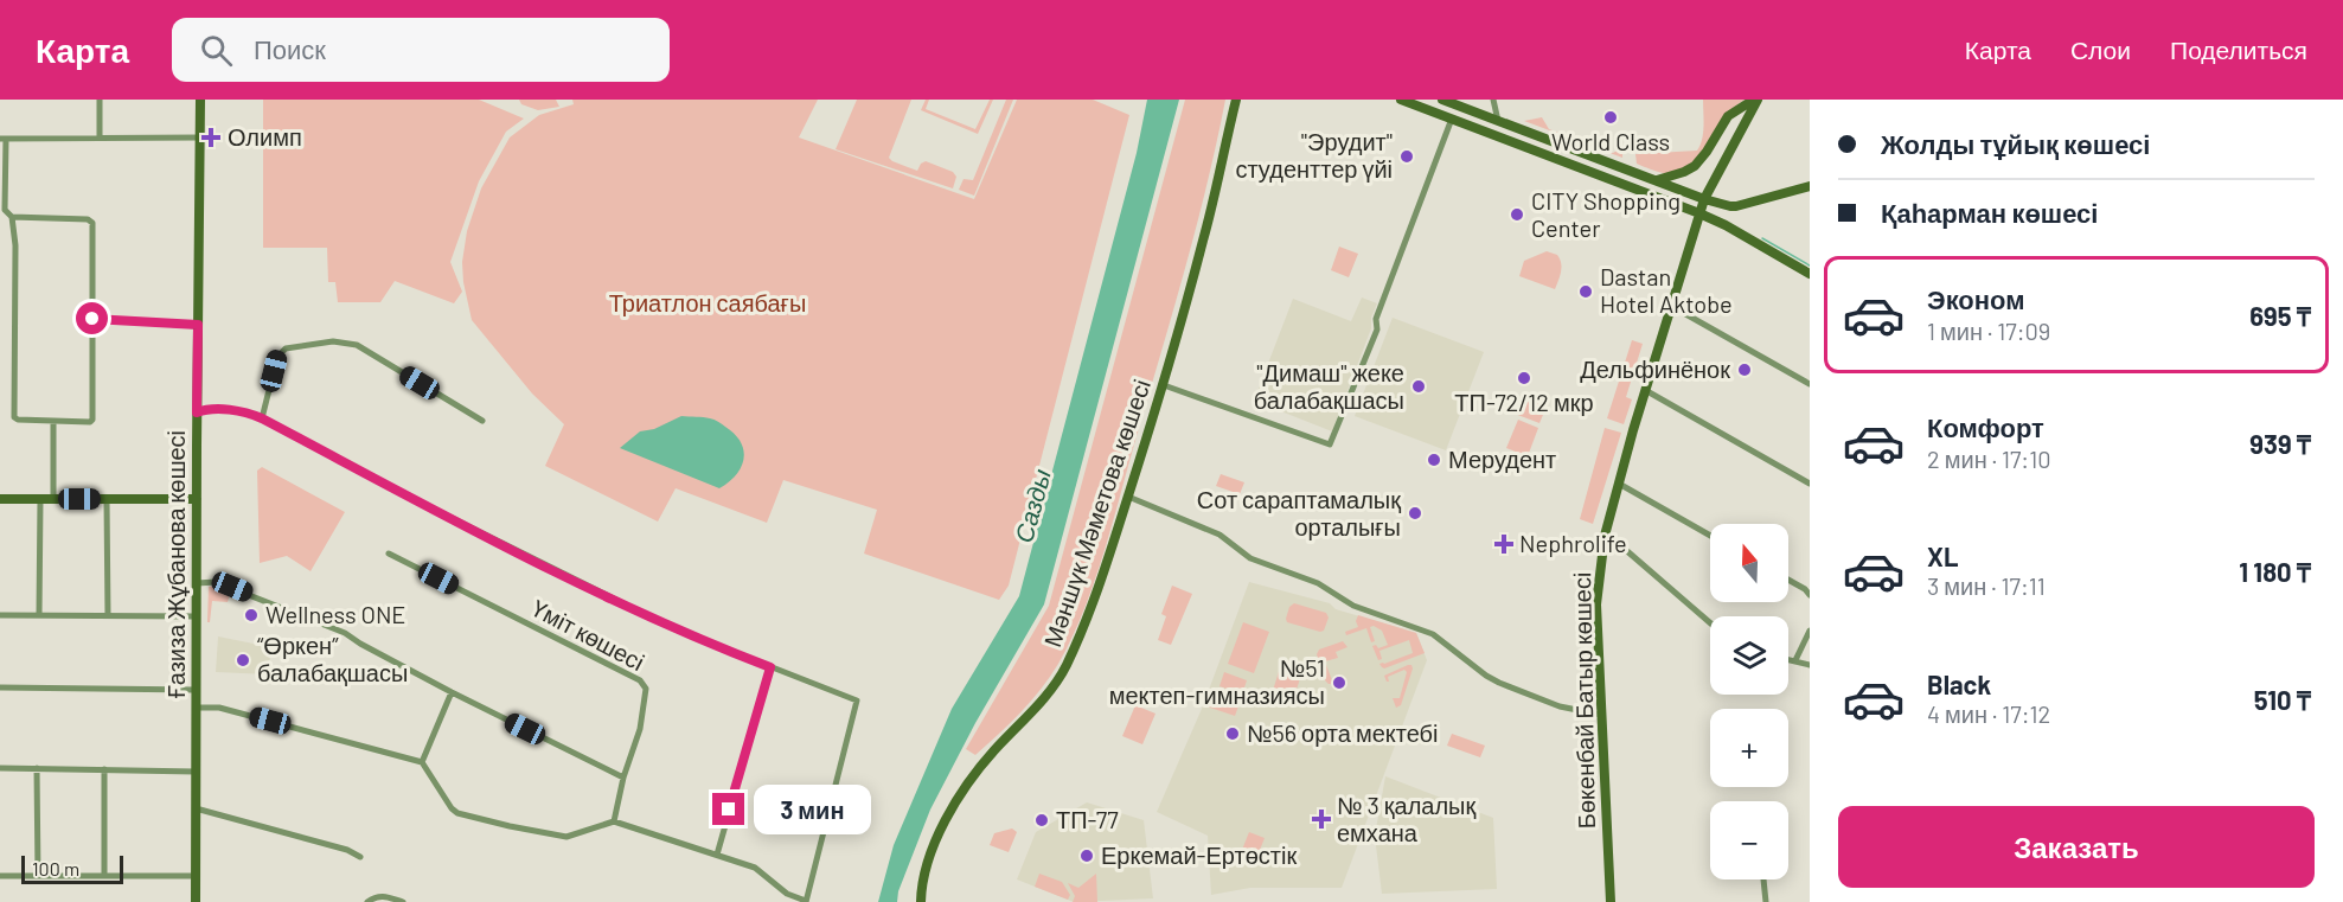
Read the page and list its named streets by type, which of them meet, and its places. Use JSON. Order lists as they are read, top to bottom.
{
  "streets": {
    "street": [
      "Мәншүк Мәметова көшесі",
      "Ғазиза Жұбанова көшесі",
      "Үміт көшесі",
      "Бөкенбай Батыр көшесі"
    ]
  },
  "water": ["Сазды"],
  "parks": ["Триатлон саябағы"],
  "places": {
    "other": [
      "World Class",
      "\"Эрудит\" студенттер үйі",
      "CITY Shopping Center",
      "Dastan Hotel Aktobe",
      "Дельфинёнок",
      "ТП-72/12 мкр",
      "\"Димаш\" жеке балабақшасы",
      "Мерудент",
      "Сот сараптамалық орталығы",
      "Wellness ONE",
      "“Өркен” балабақшасы",
      "№51 мектеп-гимназиясы",
      "№56 орта мектебі",
      "ТП-77",
      "Еркемай-Ертөстік"
    ],
    "health": ["Олимп", "Nephrolife", "№ 3 қалалық емхана"]
  },
  "scale_bar": "100 m",
  "north": "top",
  "page": {
    "header": "Карта",
    "search": "Поиск",
    "nav": ["Карта", "Слои", "Поделиться"],
    "banner": ["Жолды тұйық көшесі", "Қаһарман көшесі"],
    "list": [
      {
        "name": "Эконом",
        "note": "1 мин · 17:09",
        "value": "695 ₸"
      },
      {
        "name": "Комфорт",
        "note": "2 мин · 17:10",
        "value": "939 ₸"
      },
      {
        "name": "XL",
        "note": "3 мин · 17:11",
        "value": "1 180 ₸"
      },
      {
        "name": "Black",
        "note": "4 мин · 17:12",
        "value": "510 ₸"
      }
    ],
    "map_buttons": ["+", "−"],
    "bubble": "3 мин",
    "buttons": "Заказать",
    "scale": "100 m"
  }
}
